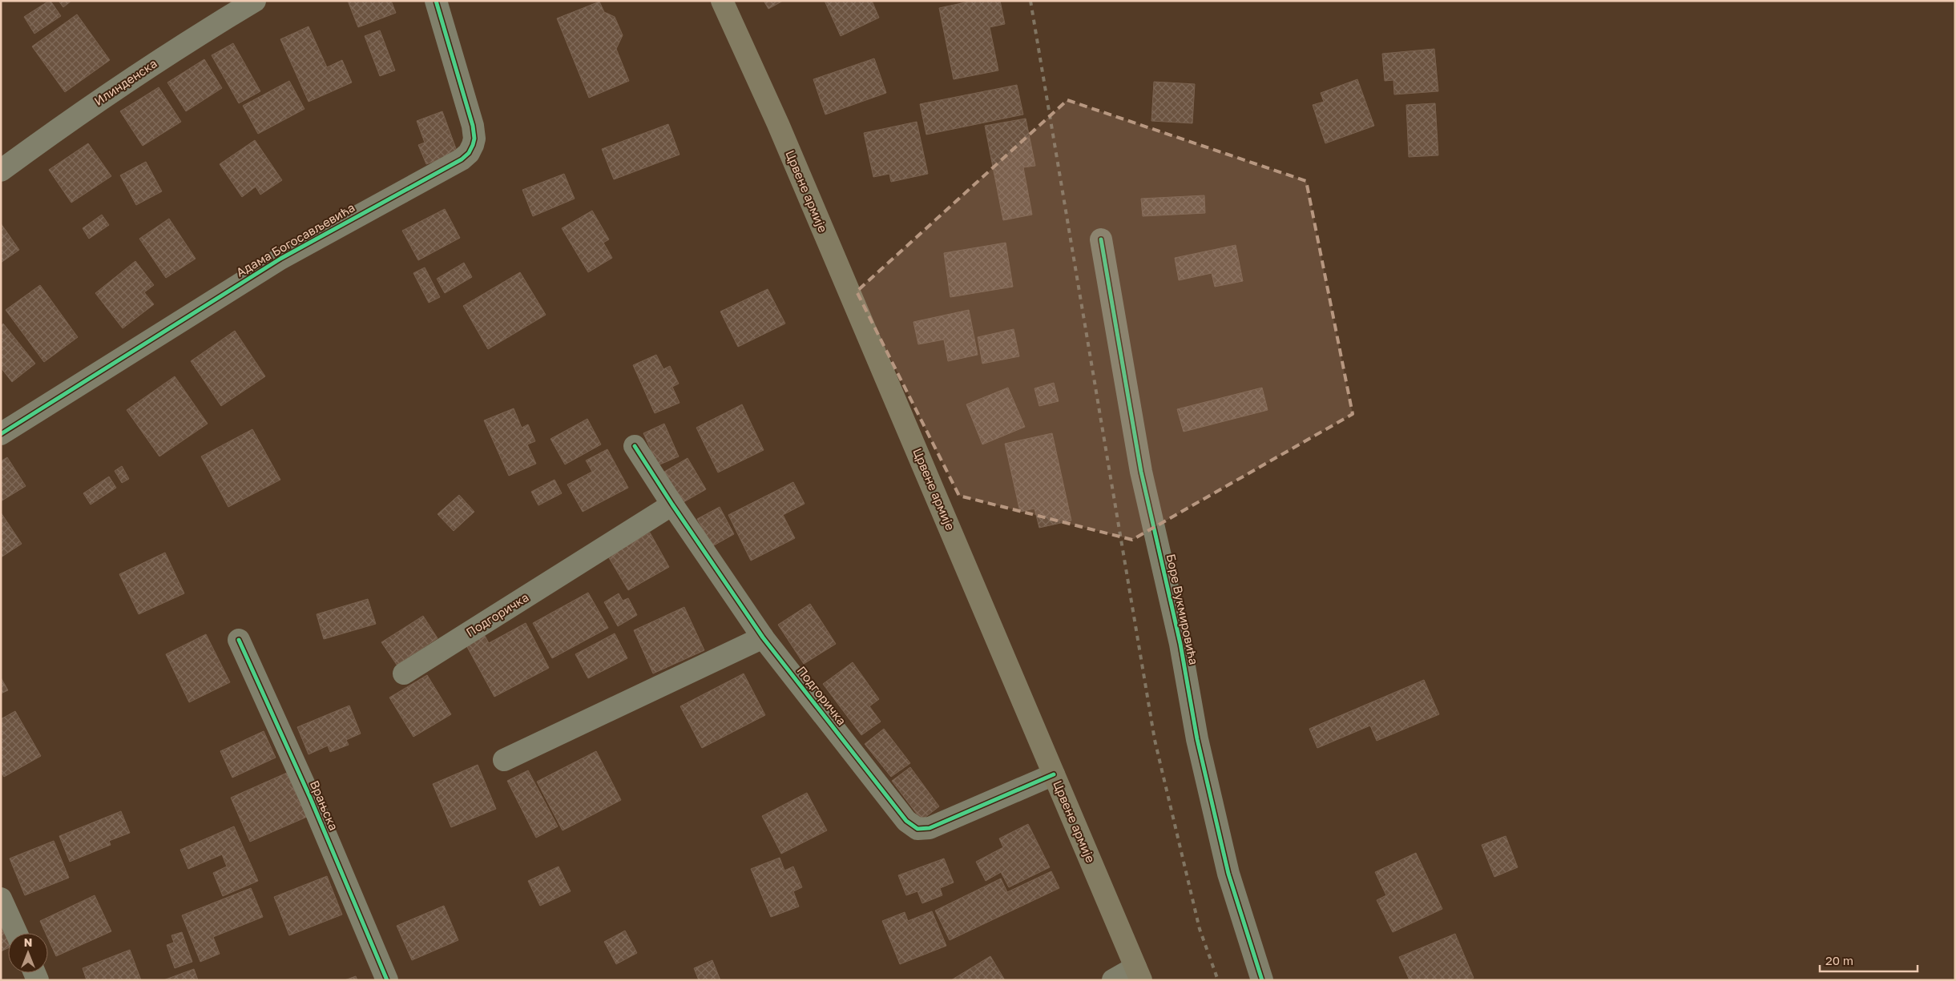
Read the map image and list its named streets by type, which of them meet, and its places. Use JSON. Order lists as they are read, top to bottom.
{
  "streets": {
    "main road": ["Црвене армије"],
    "street": [
      "Илинденска",
      "Адама Богосављевића",
      "Боре Вукмировића",
      "Подгоричка",
      "Врањска"
    ]
  },
  "crossings": [
    ["Црвене армије", "Подгоричка"]
  ],
  "scale_bar": "20 m",
  "north": "top"
}
